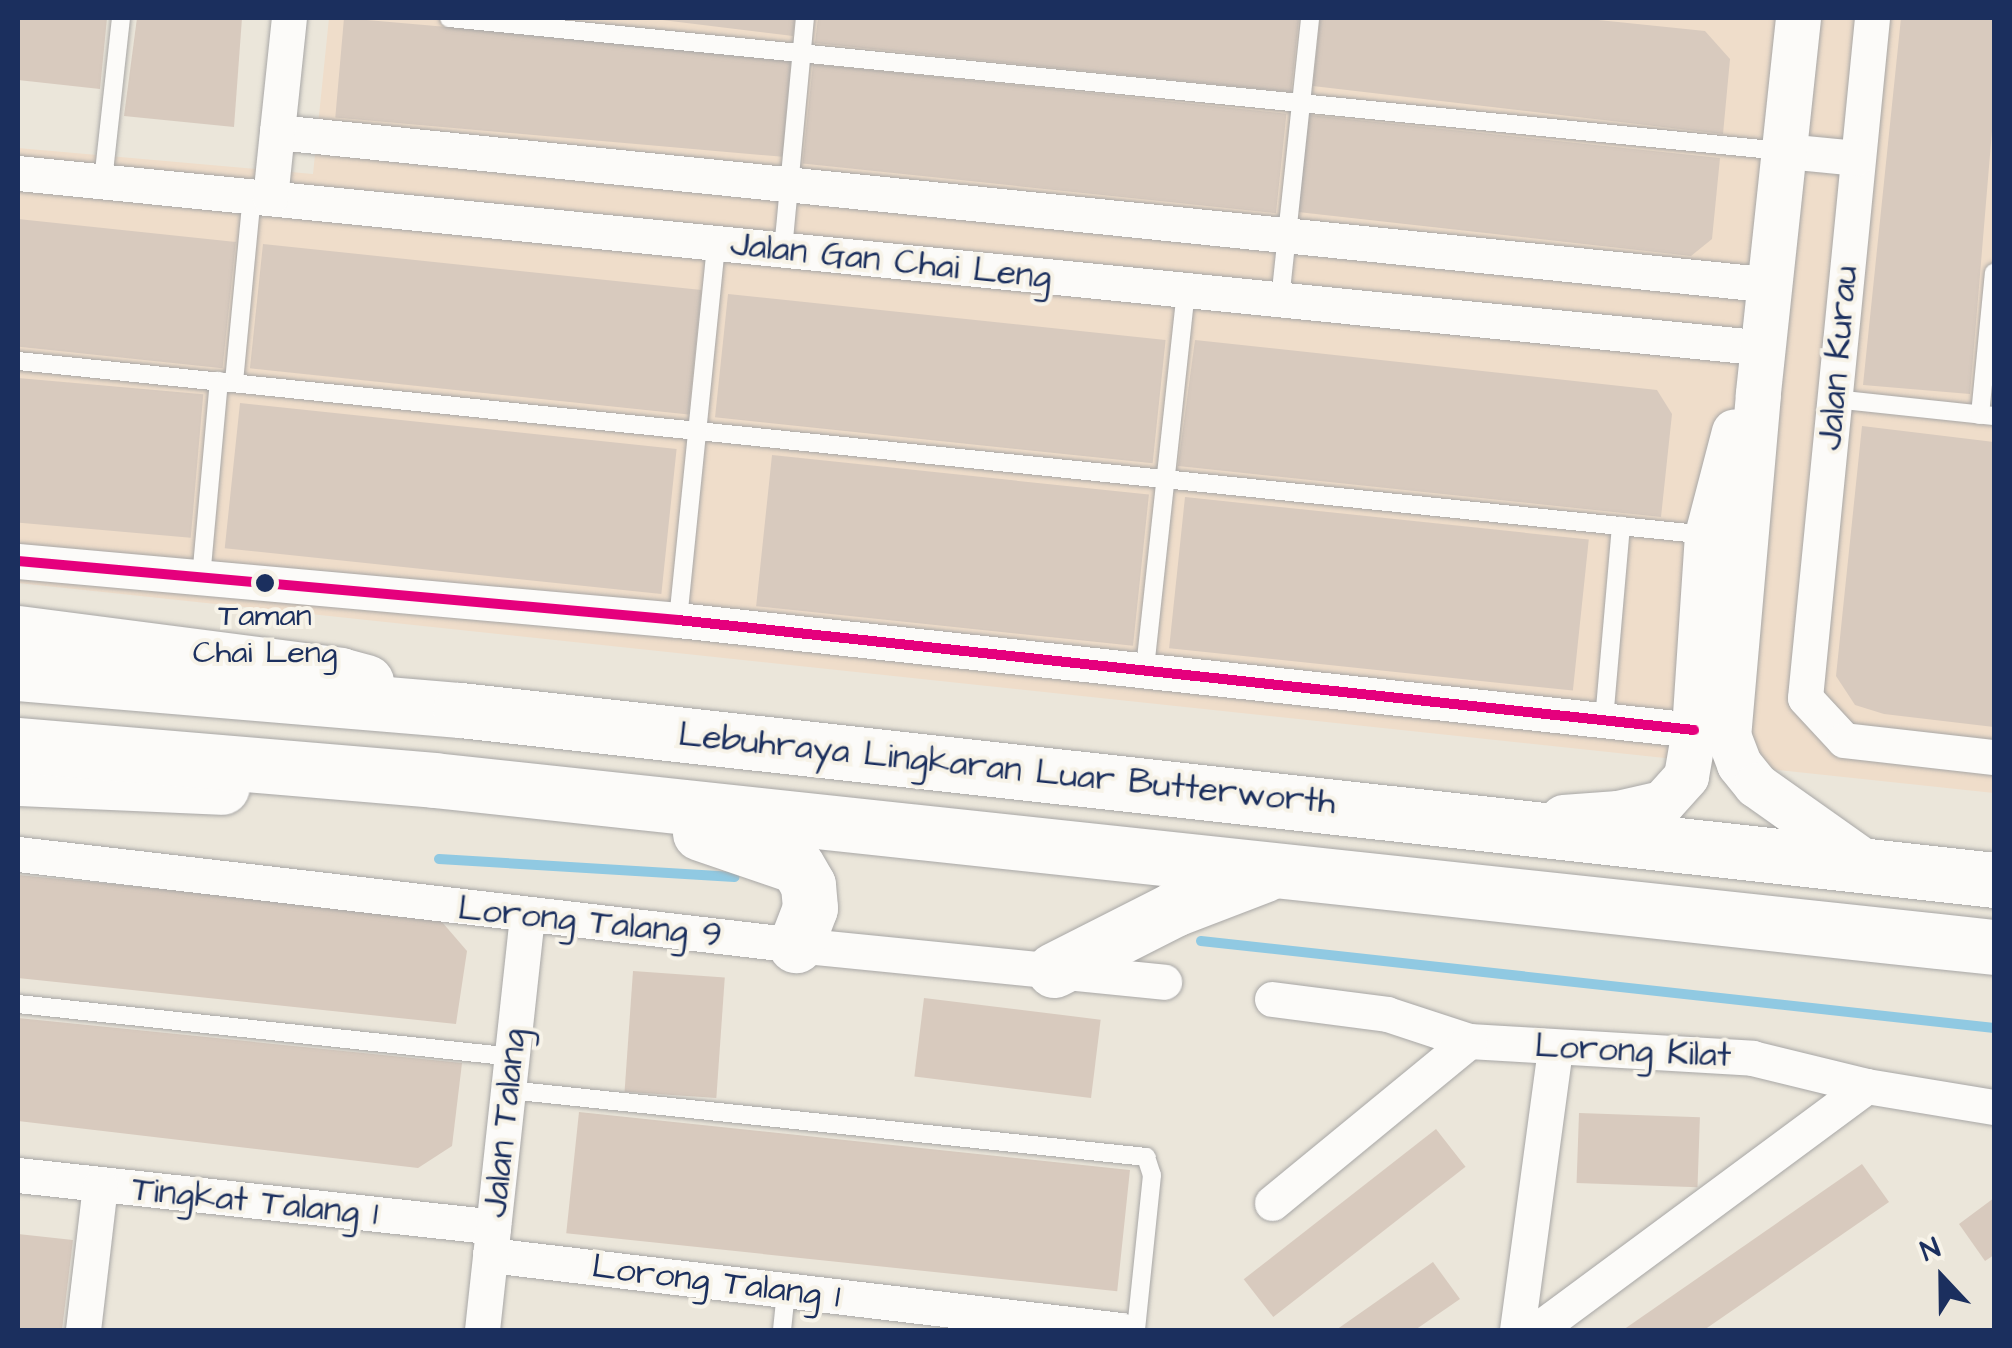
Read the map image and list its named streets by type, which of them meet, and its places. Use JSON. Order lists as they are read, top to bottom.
{
  "streets": {
    "highway": ["Lebuhraya Lingkaran Luar Butterworth"],
    "street": [
      "Jalan Gan Chai Leng",
      "Jalan Kurau",
      "Lorong Talang 9",
      "Lorong Kilat",
      "Jalan Talang",
      "Tingkat Talang 1",
      "Lorong Talang 1"
    ]
  },
  "crossings": [
    ["Jalan Gan Chai Leng", "Jalan Kurau"],
    ["Jalan Kurau", "Lebuhraya Lingkaran Luar Butterworth"],
    ["Lorong Talang 9", "Jalan Talang"],
    ["Jalan Talang", "Tingkat Talang 1"],
    ["Jalan Talang", "Lorong Talang 1"],
    ["Tingkat Talang 1", "Lorong Talang 1"]
  ],
  "places": ["Taman Chai Leng"],
  "north": "top"
}
